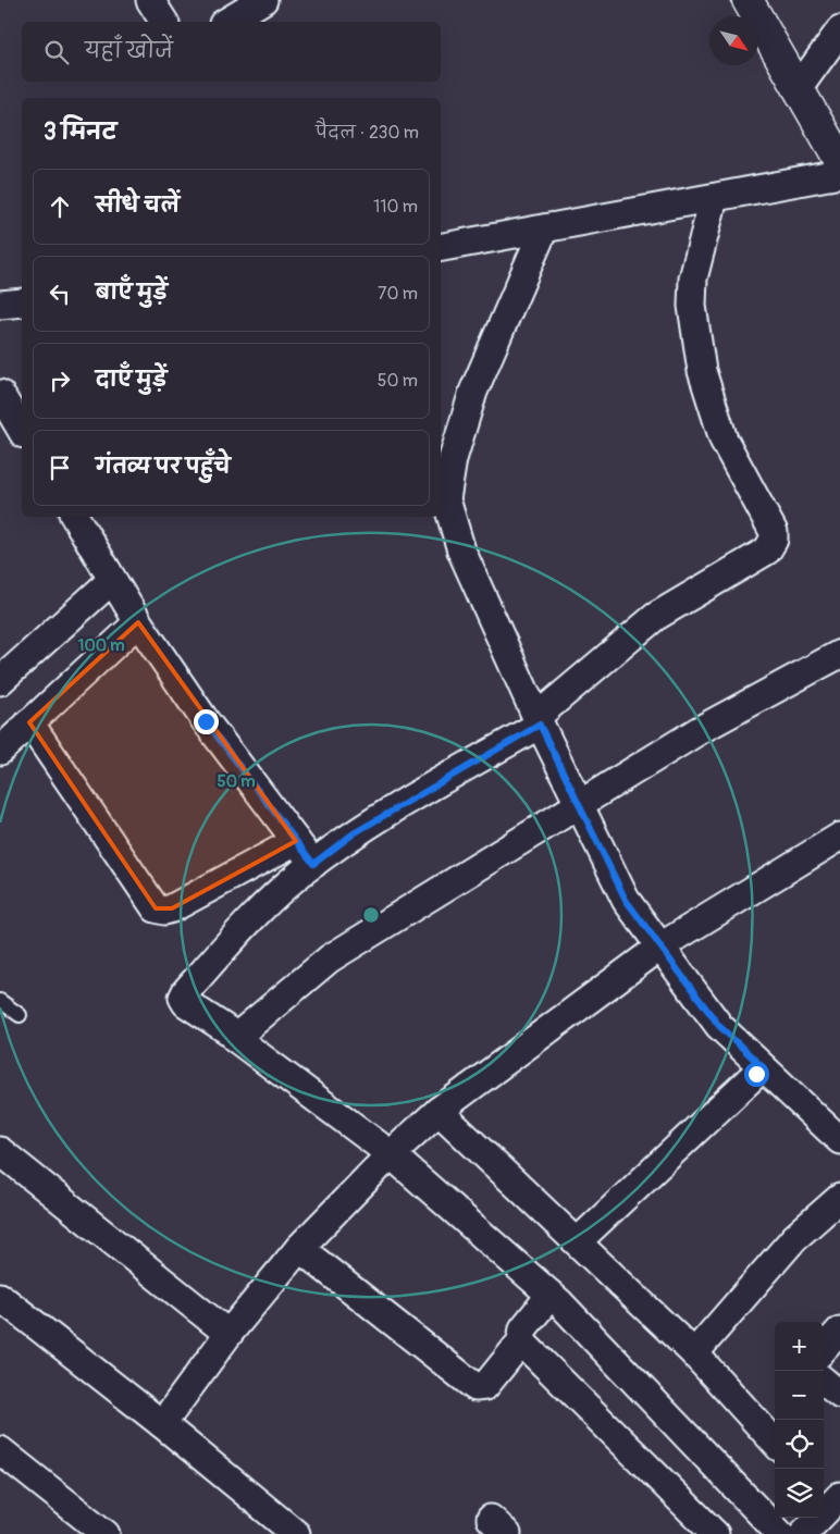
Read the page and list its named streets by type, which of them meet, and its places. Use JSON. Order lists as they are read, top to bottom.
{
  "north": "bottom right",
  "page": {
    "search": "यहाँ खोजें",
    "heading": ["3 मिनट", "पैदल · 230 m"],
    "list": [
      ["सीधे चलें", "110 m"],
      ["बाएँ मुड़ें", "70 m"],
      ["दाएँ मुड़ें", "50 m"],
      "गंतव्य पर पहुँचे"
    ],
    "map_buttons": ["+", "−"]
  },
  "rings": ["100 m", "50 m"]
}
